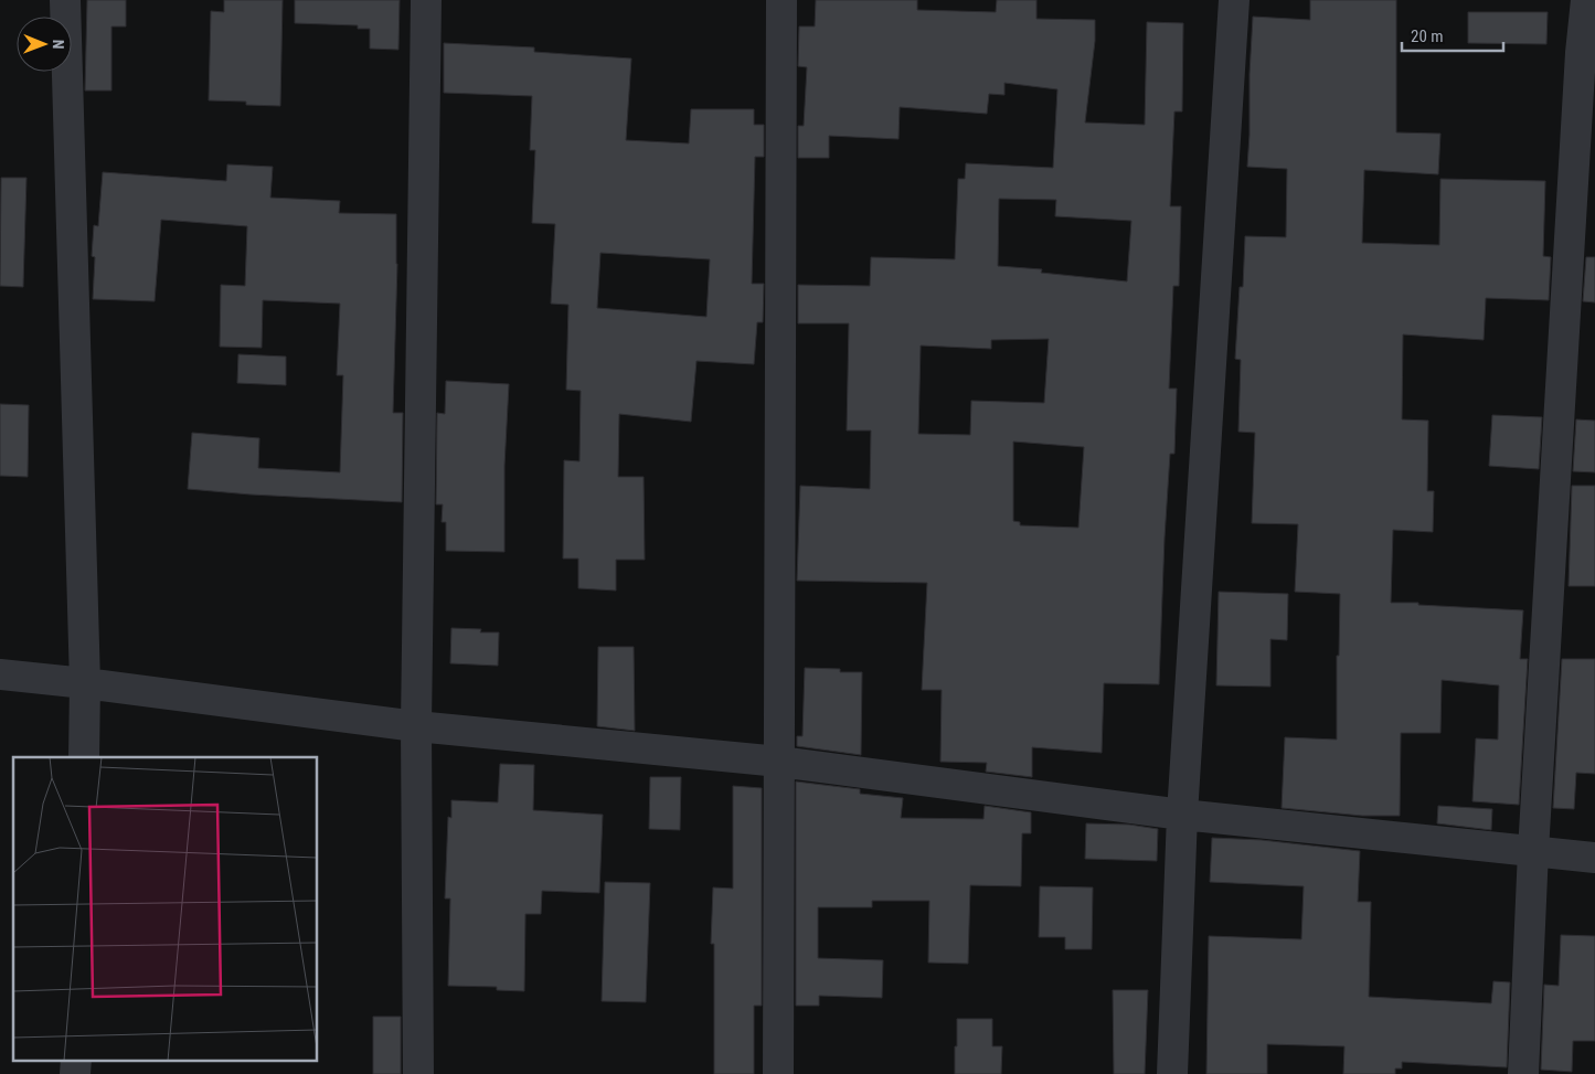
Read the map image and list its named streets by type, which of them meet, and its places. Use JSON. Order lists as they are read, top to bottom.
{
  "scale_bar": "20 m",
  "north": "right"
}
